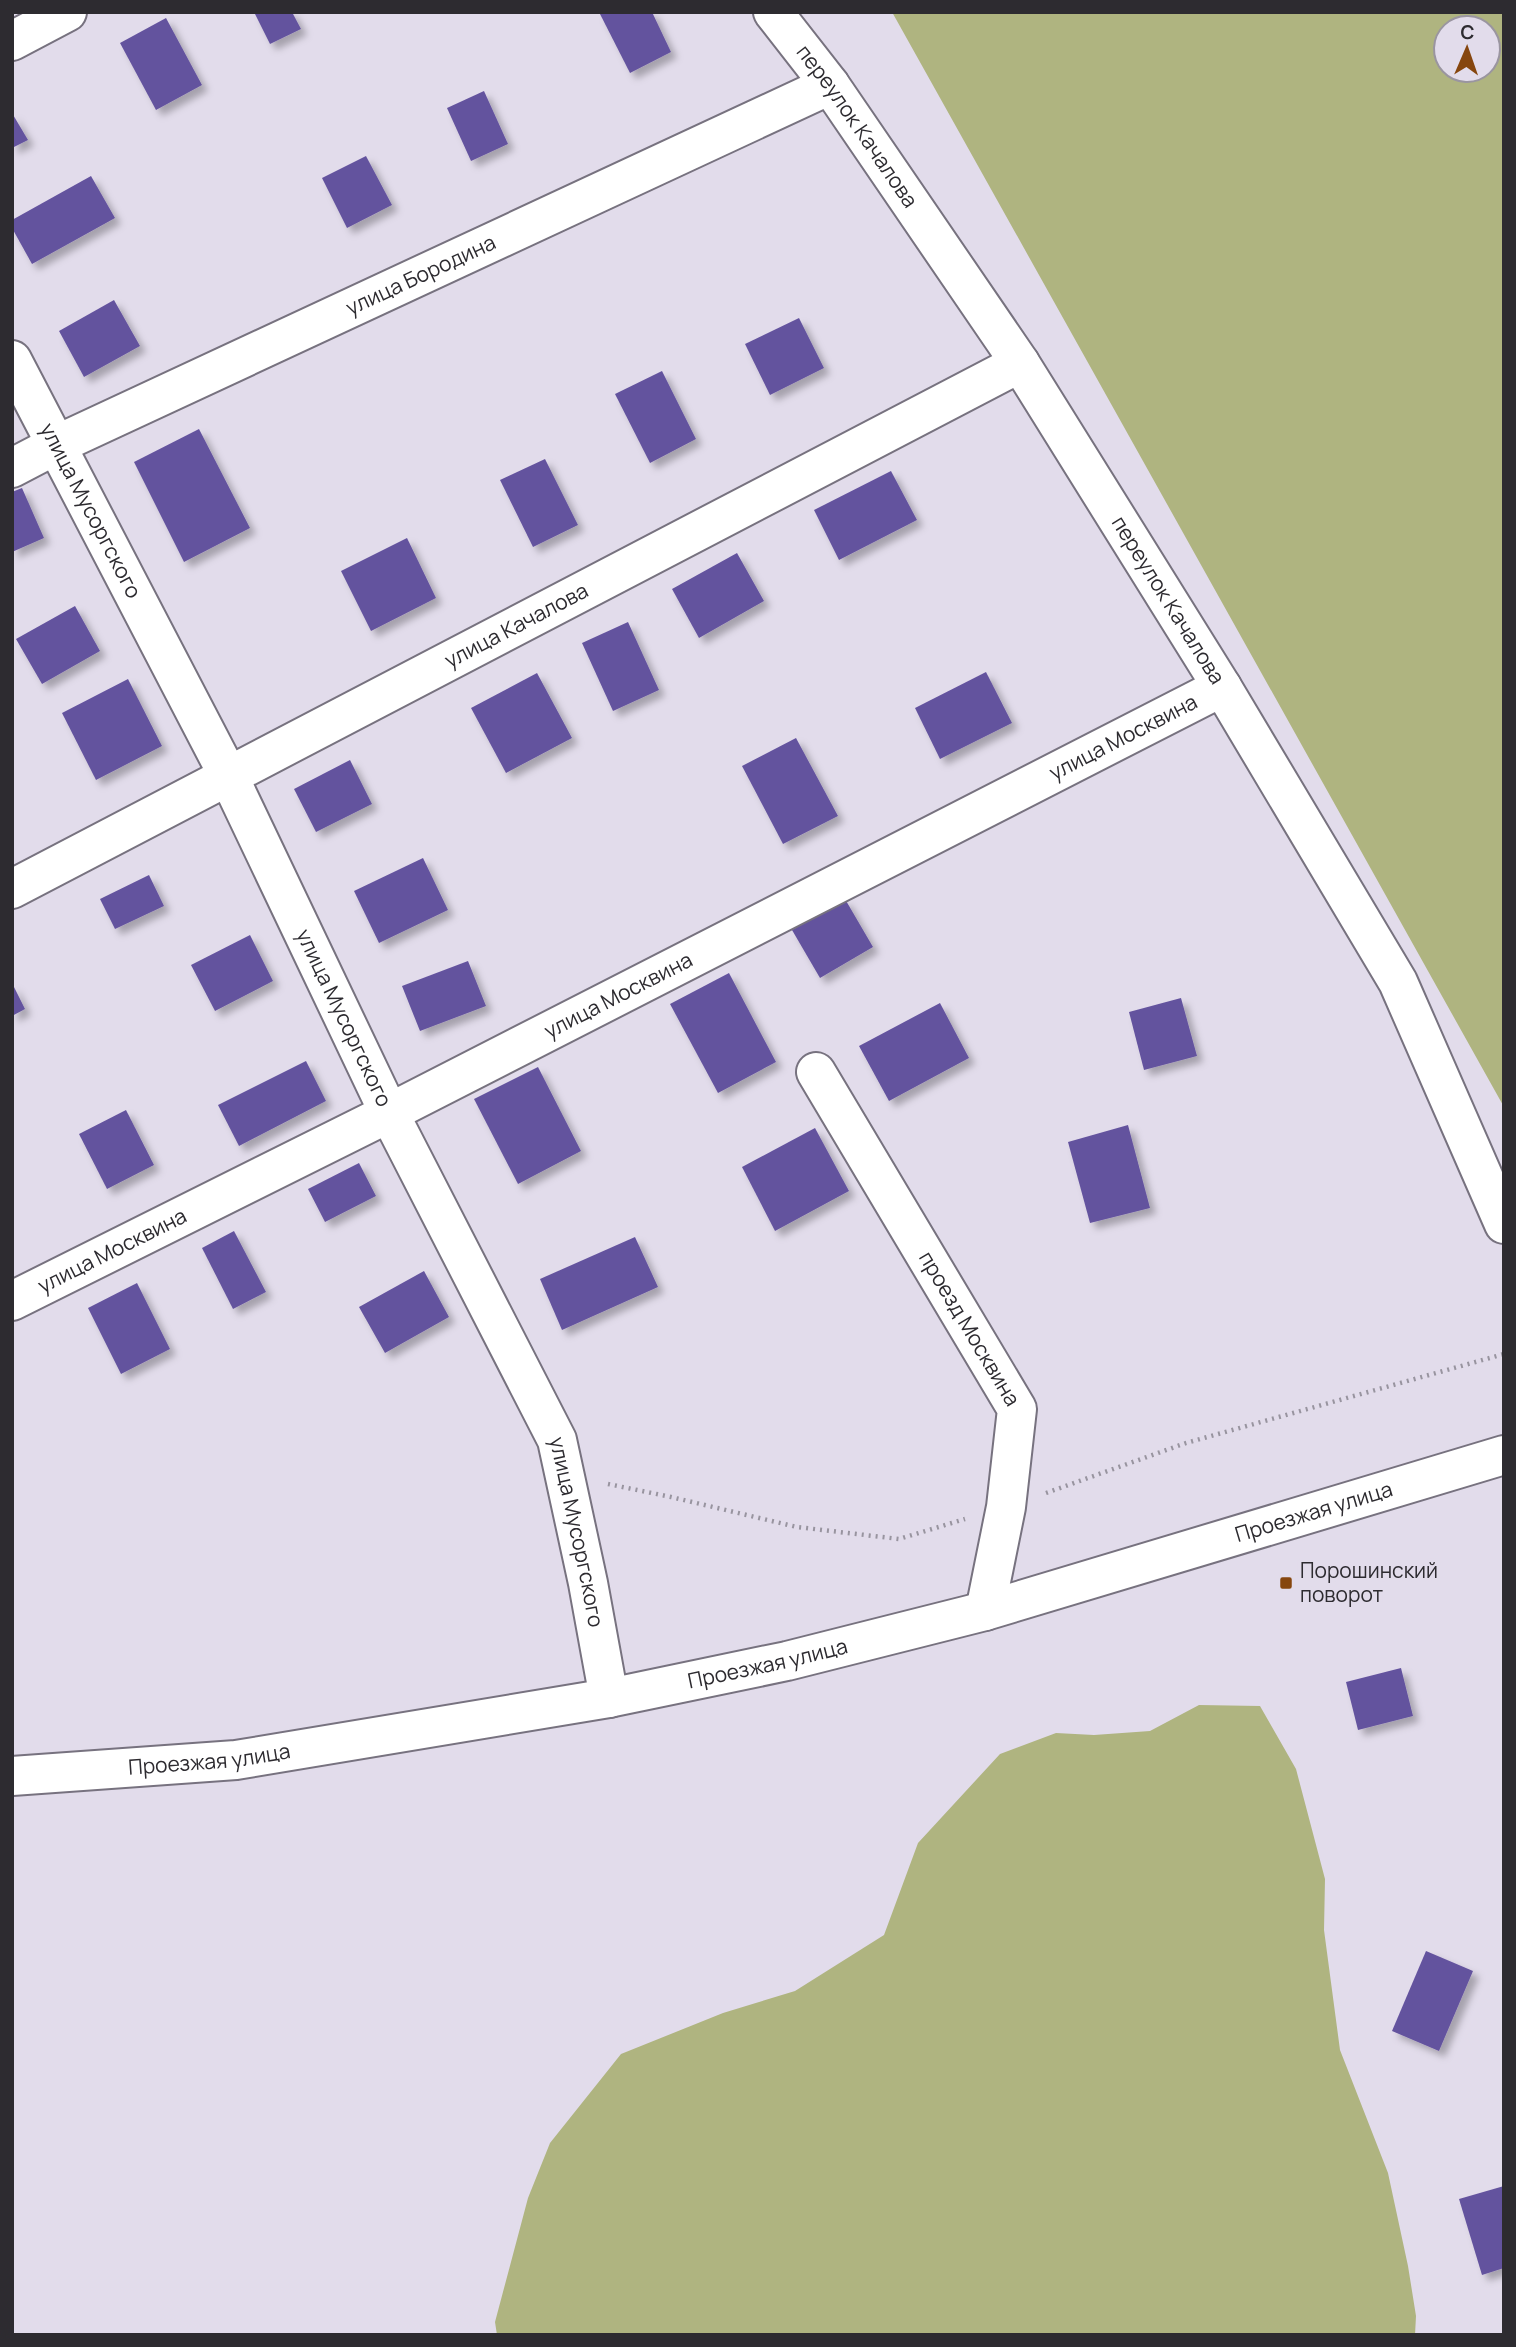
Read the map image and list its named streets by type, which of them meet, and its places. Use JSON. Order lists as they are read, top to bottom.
{
  "streets": {
    "street": [
      "переулок Качалова",
      "улица Бородина",
      "улица Мусоргского",
      "улица Качалова",
      "улица Москвина",
      "проезд Москвина",
      "Проезжая улица"
    ]
  },
  "crossings": [
    ["переулок Качалова", "улица Бородина"],
    ["переулок Качалова", "улица Качалова"],
    ["переулок Качалова", "улица Москвина"],
    ["улица Бородина", "улица Мусоргского"],
    ["улица Мусоргского", "улица Качалова"],
    ["улица Мусоргского", "улица Москвина"],
    ["улица Мусоргского", "Проезжая улица"],
    ["проезд Москвина", "Проезжая улица"]
  ],
  "places": {
    "transit": ["Порошинский поворот"]
  },
  "north": "top"
}
